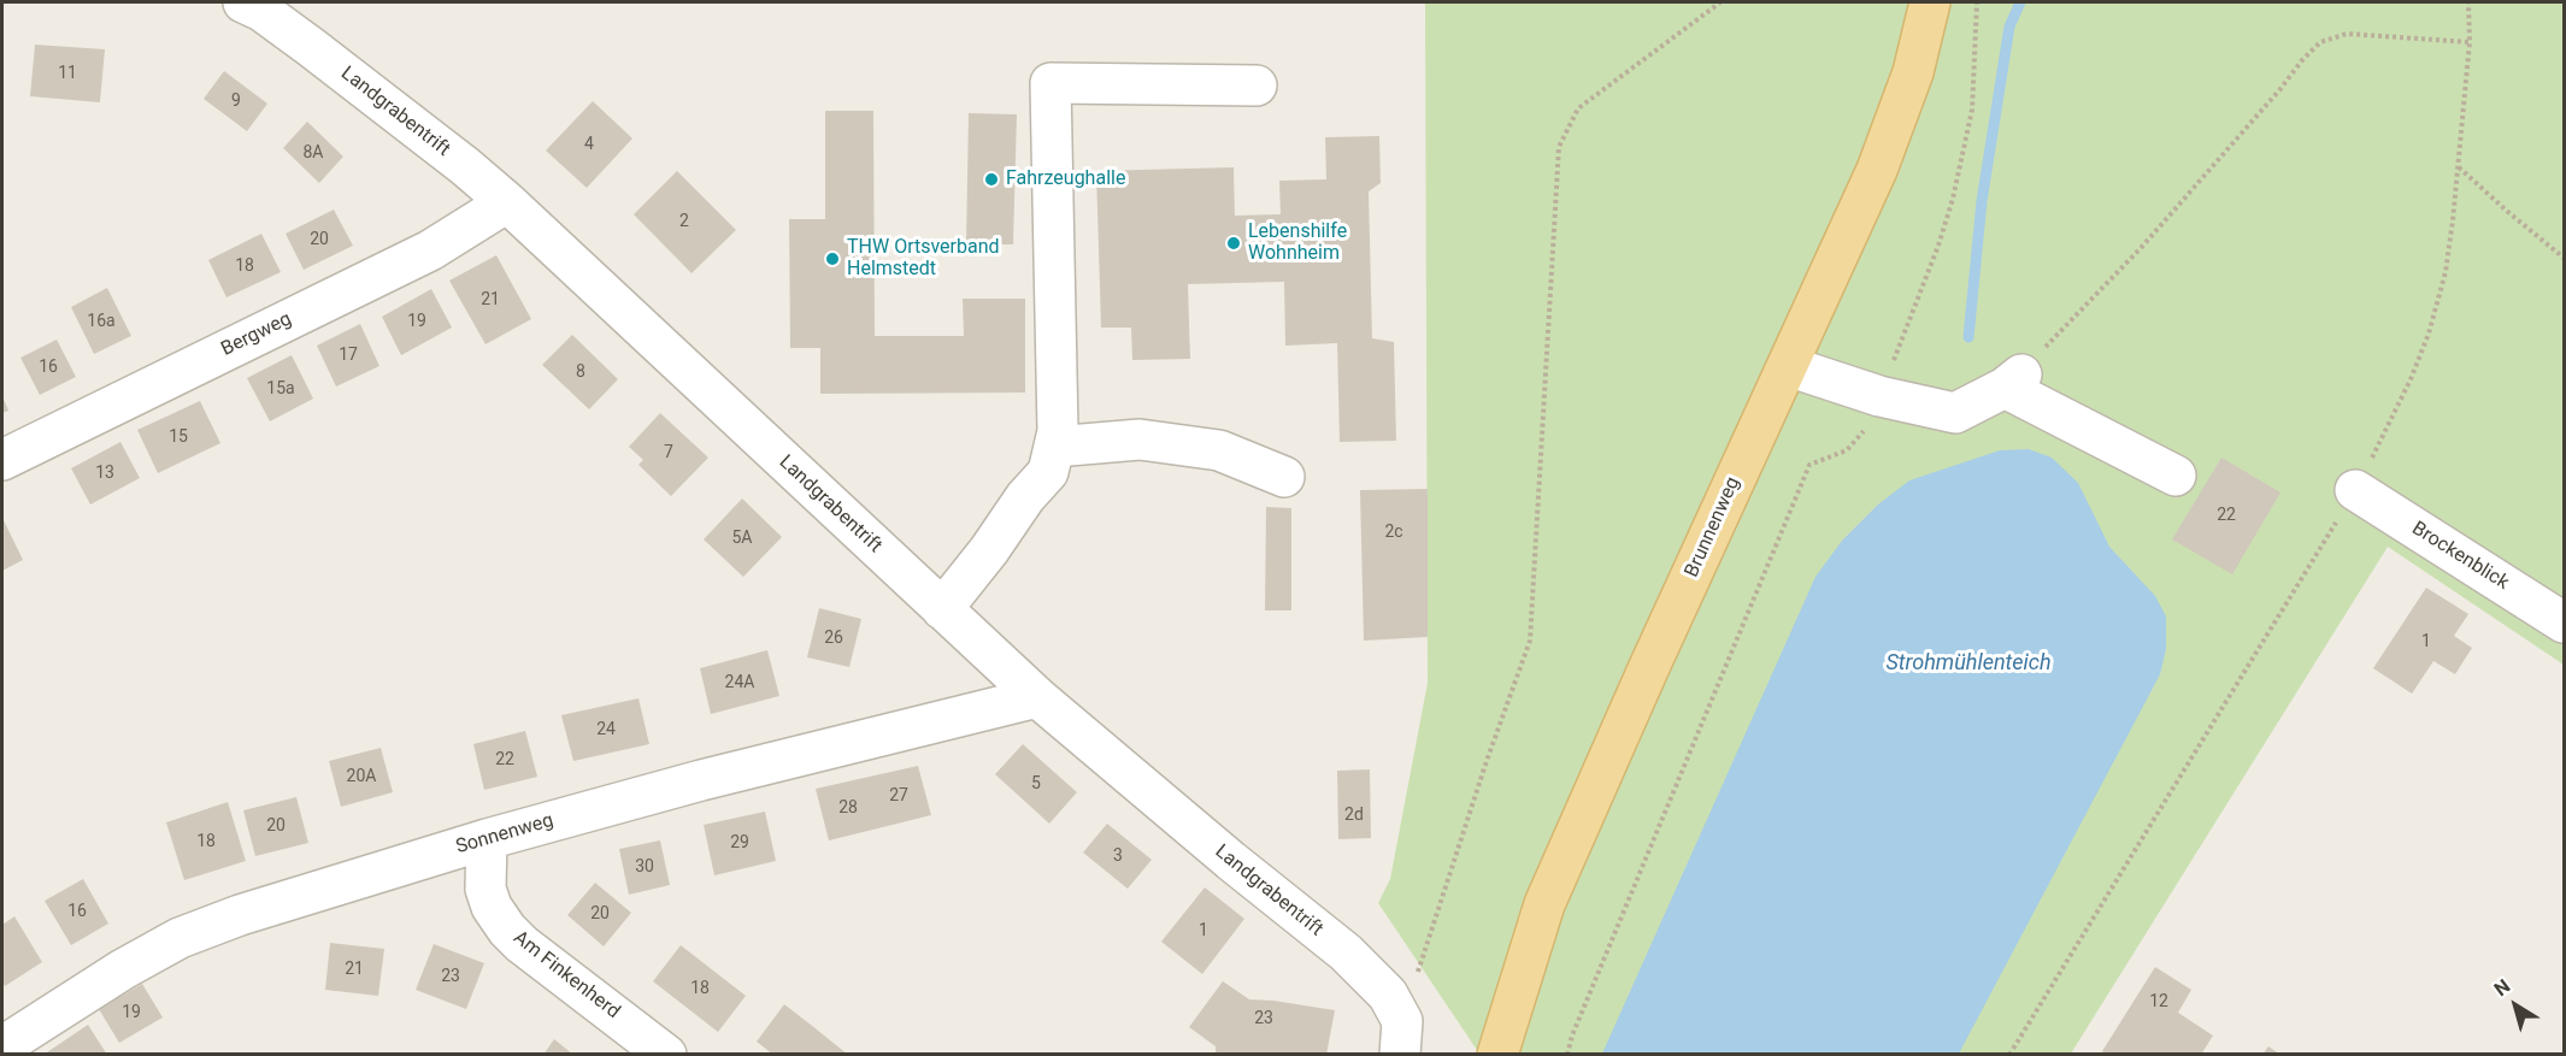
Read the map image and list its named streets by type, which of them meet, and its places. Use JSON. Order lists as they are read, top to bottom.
{
  "streets": {
    "main road": ["Brunnenweg"],
    "street": [
      "Landgrabentrift",
      "Bergweg",
      "Brockenblick",
      "Sonnenweg",
      "Am Finkenherd"
    ]
  },
  "crossings": [
    ["Landgrabentrift", "Bergweg"],
    ["Landgrabentrift", "Sonnenweg"],
    ["Sonnenweg", "Am Finkenherd"]
  ],
  "water": ["Strohmühlenteich"],
  "places": ["Fahrzeughalle", "Lebenshilfe Wohnheim", "THW Ortsverband Helmstedt"],
  "house_numbers": [
    "11",
    "9",
    "4",
    "8A",
    "2",
    "20",
    "18",
    "21",
    "16a",
    "19",
    "17",
    "16",
    "8",
    "15a",
    "15",
    "7",
    "13",
    "22",
    "2c",
    "5A",
    "26",
    "1",
    "24A",
    "24",
    "22",
    "20A",
    "5",
    "27",
    "28",
    "2d",
    "20",
    "18",
    "29",
    "3",
    "30",
    "16",
    "20",
    "1",
    "21",
    "23",
    "18",
    "12",
    "19",
    "23"
  ],
  "north": "top left"
}
